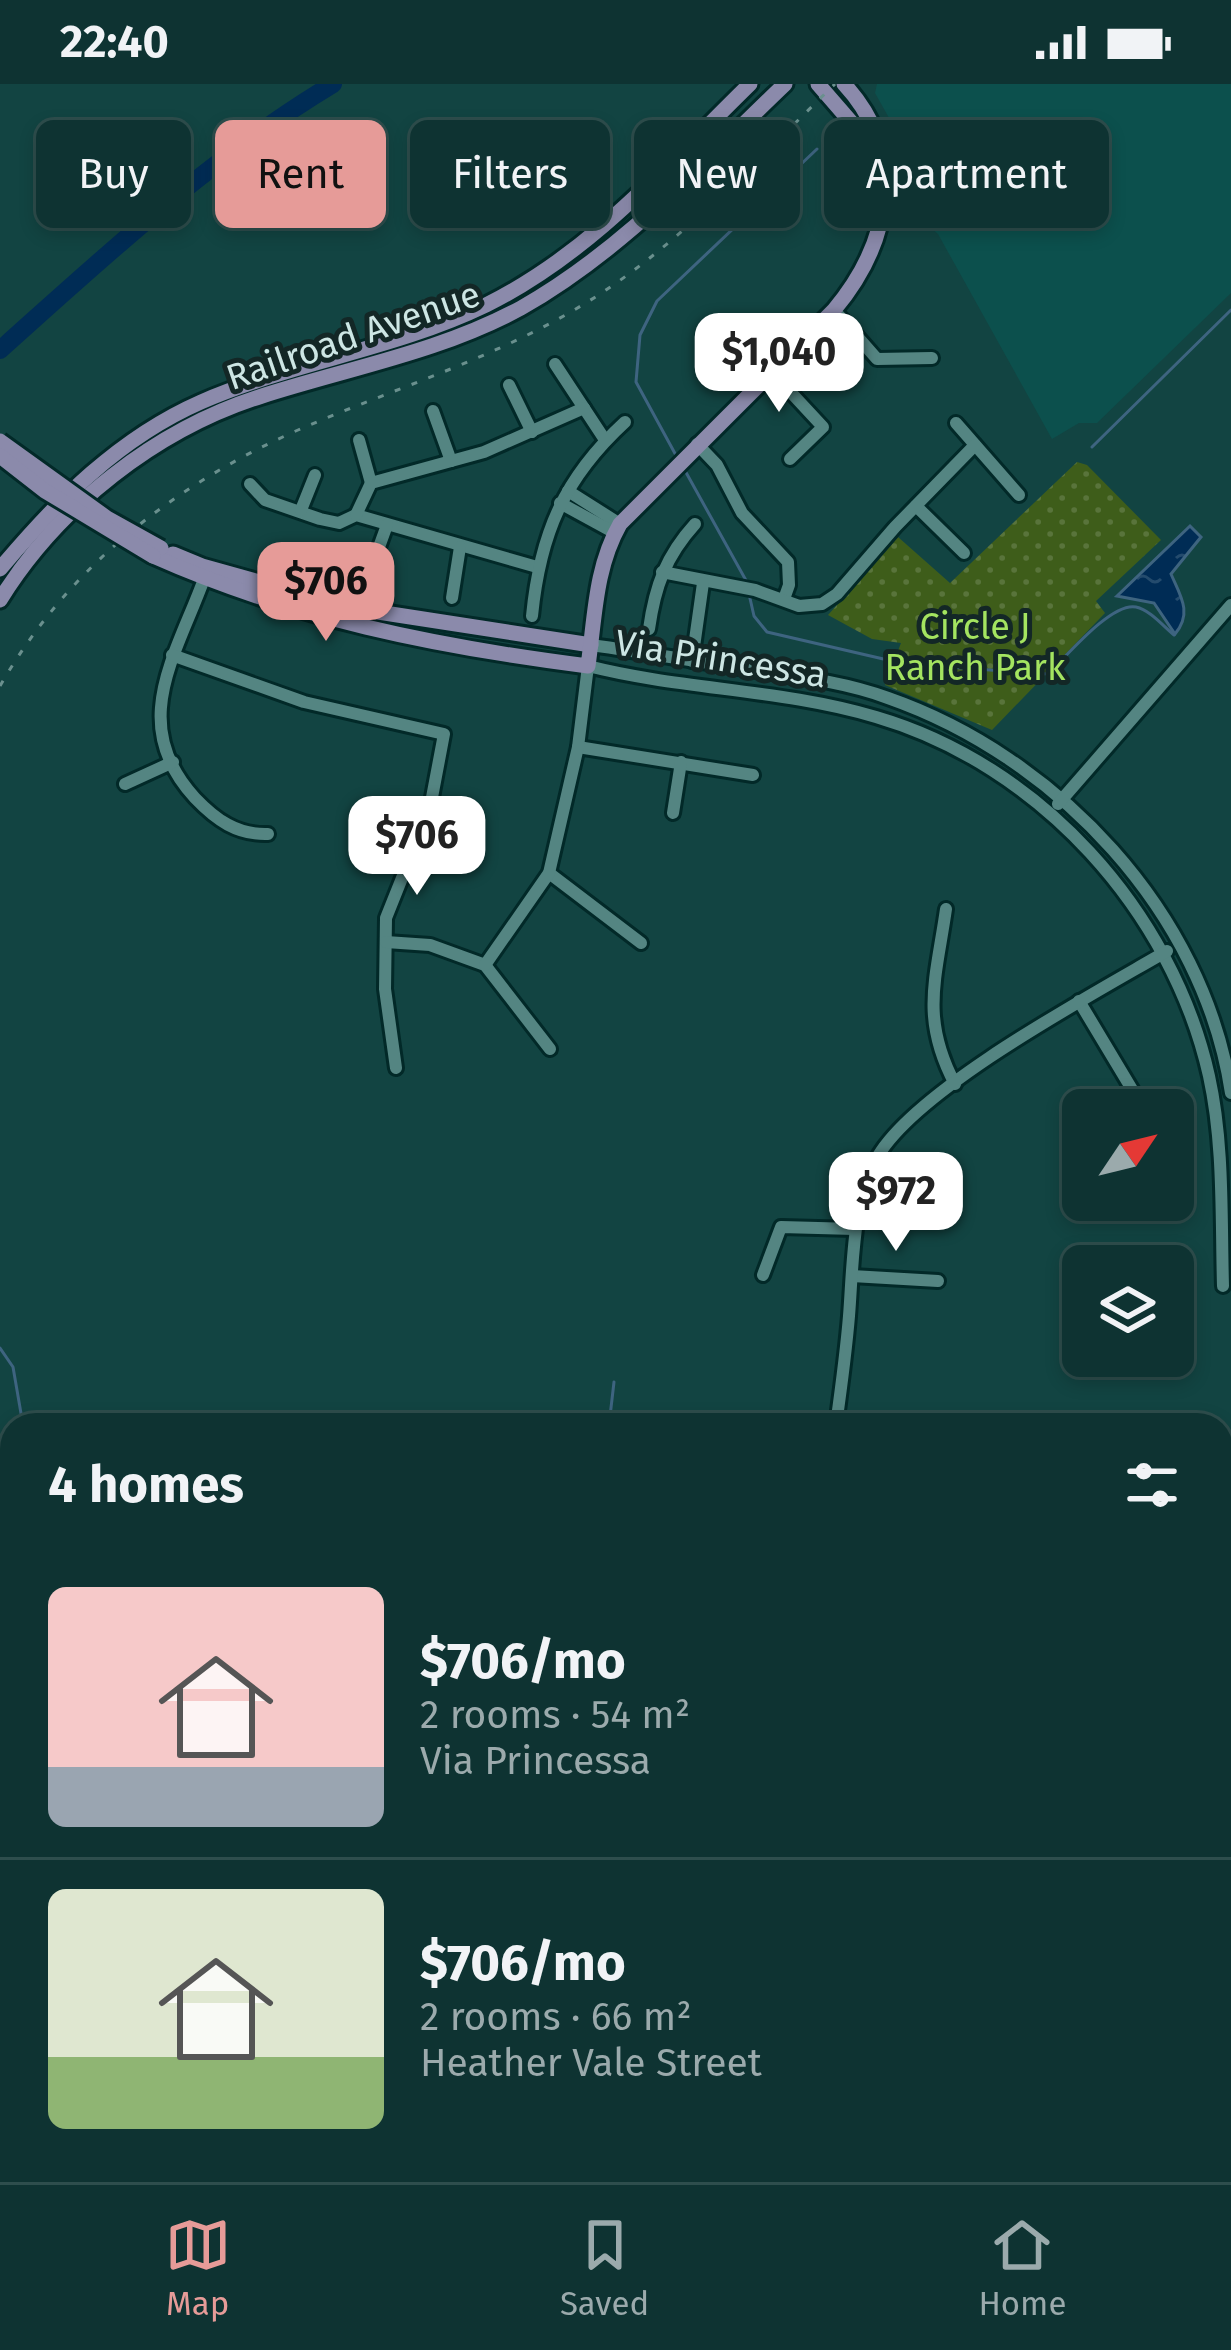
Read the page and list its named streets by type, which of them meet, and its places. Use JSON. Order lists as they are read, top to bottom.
{
  "streets": {
    "main road": ["Railroad Avenue", "Via Princessa"]
  },
  "parks": ["Circle J Ranch Park"],
  "north": "top right",
  "page": {
    "status": "22:40",
    "chip": [
      "Buy",
      "Rent",
      "Filters",
      "New",
      "Apartment"
    ],
    "price": [
      "$1,040",
      "$706",
      "$706",
      "$972"
    ],
    "heading": "4 homes",
    "list": [
      {
        "name": "$706/mo",
        "note": "2 rooms · 54 m² · Via Princessa"
      },
      {
        "name": "$706/mo",
        "note": "2 rooms · 66 m² · Heather Vale Street"
      }
    ],
    "tabs": ["Map", "Saved", "Home"]
  }
}
